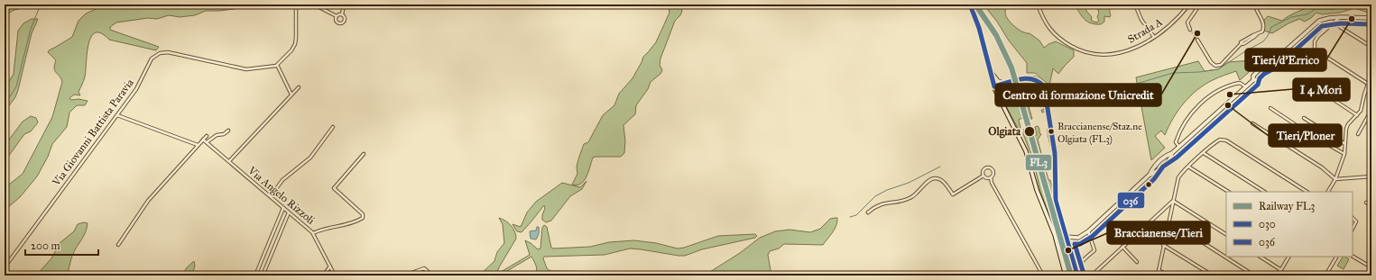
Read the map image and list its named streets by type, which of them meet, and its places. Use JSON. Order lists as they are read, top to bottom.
{
  "streets": {
    "street": ["Strada A", "Via Giovanni Battista Paravia", "Via Angelo Rizzoli"]
  },
  "places": [
    "Tieri/d'Errico",
    "Centro di formazione Unicredit",
    "I 4 Mori",
    "Tieri/Ploner",
    "Olgiata",
    "Braccianense/Staz.ne Olgiata (FL3)",
    "Braccianense/Tieri"
  ],
  "lines": ["rail line FL3", "transit line 030", "transit line 036"],
  "legend": ["Railway FL3", "030", "036"],
  "scale_bar": "200 m"
}
